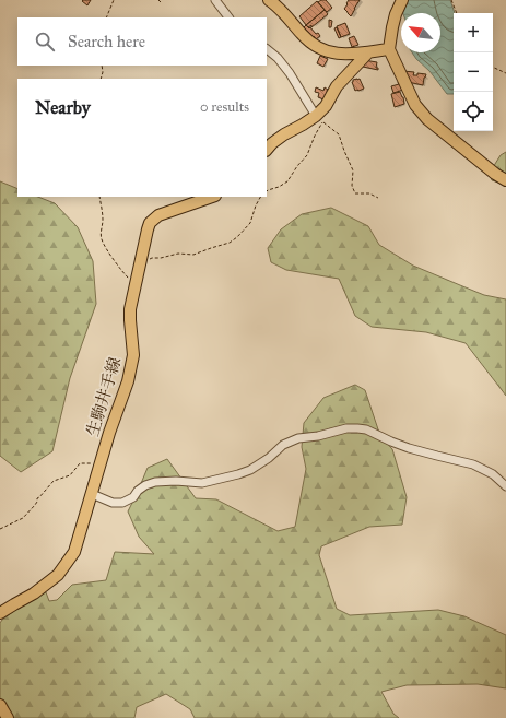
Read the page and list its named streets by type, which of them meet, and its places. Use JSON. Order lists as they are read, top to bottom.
{
  "streets": {
    "main road": ["生駒井手線"]
  },
  "north": "top left",
  "page": {
    "map_buttons": ["+", "−"],
    "search": "Search here",
    "heading": ["Nearby", "0 results"]
  }
}
